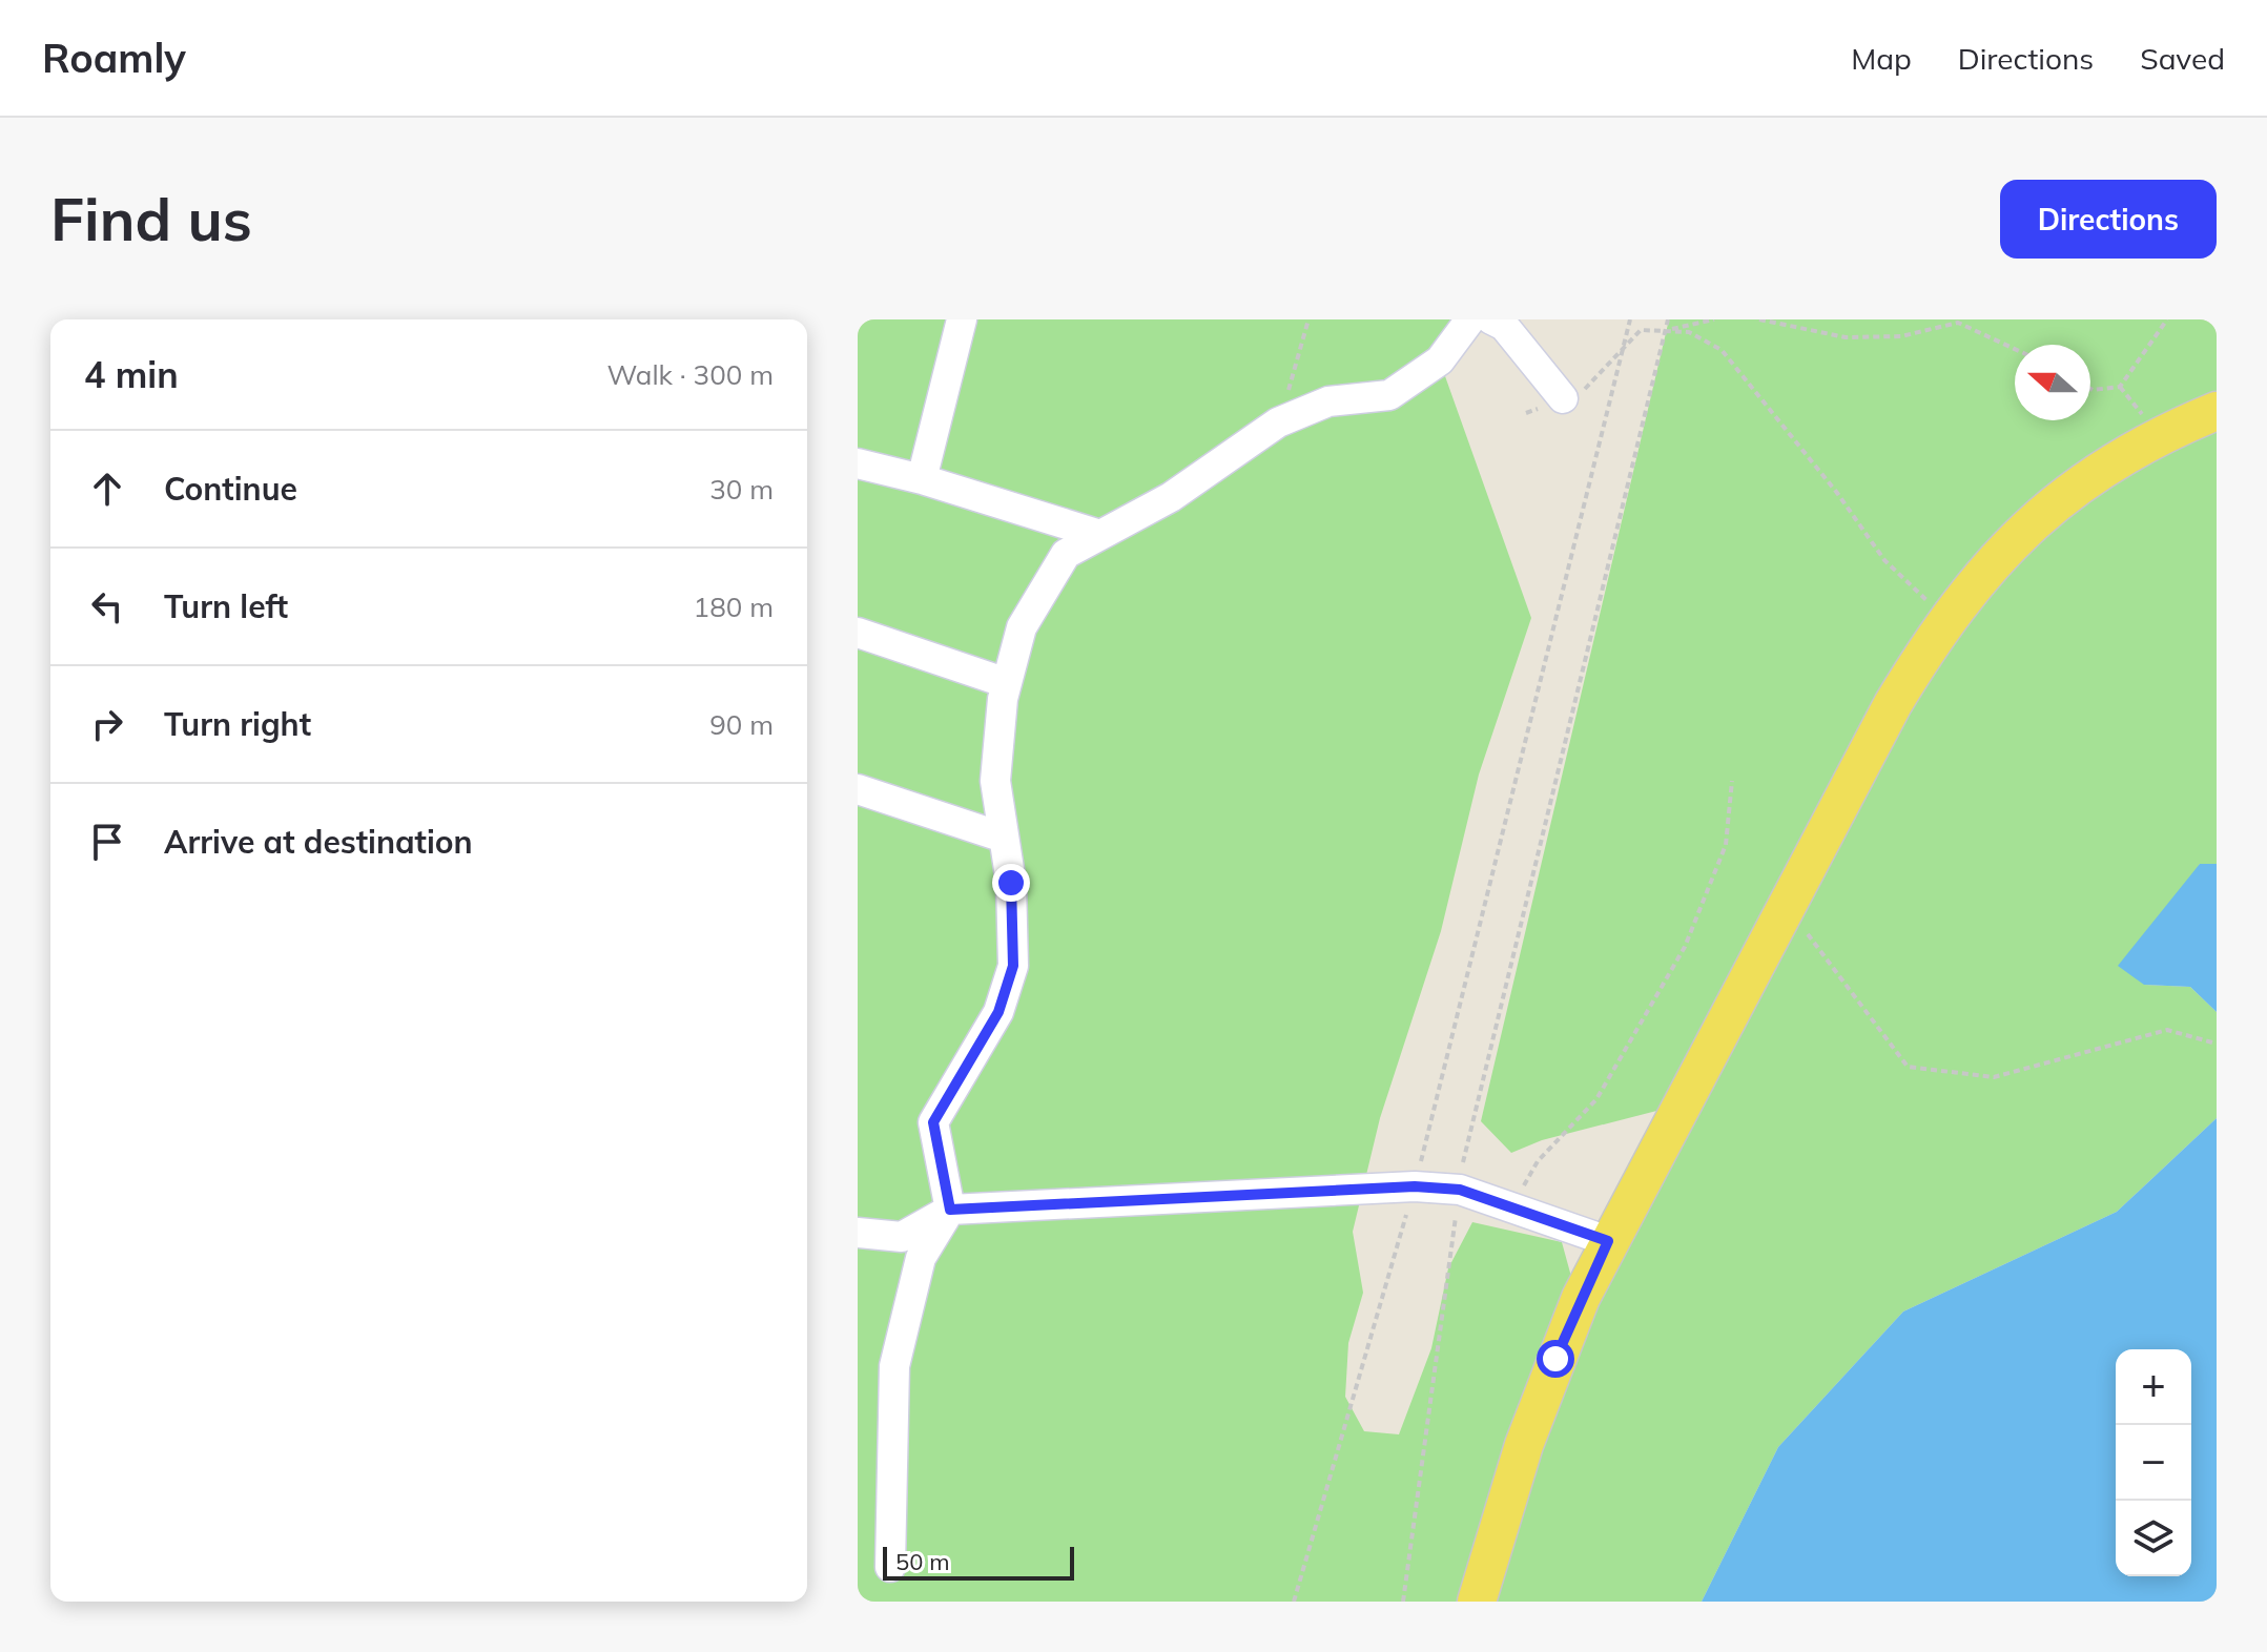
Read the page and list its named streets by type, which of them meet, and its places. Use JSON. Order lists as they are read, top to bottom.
{
  "scale_bar": "50 m",
  "north": "left",
  "page": {
    "header": "Roamly",
    "nav": ["Map", "Directions", "Saved"],
    "buttons": "Directions",
    "title": "Find us",
    "heading": ["4 min", "Walk · 300 m"],
    "list": [
      ["Continue", "30 m"],
      ["Turn left", "180 m"],
      ["Turn right", "90 m"],
      "Arrive at destination"
    ],
    "map_buttons": ["+", "−"],
    "scale": "50 m"
  }
}
